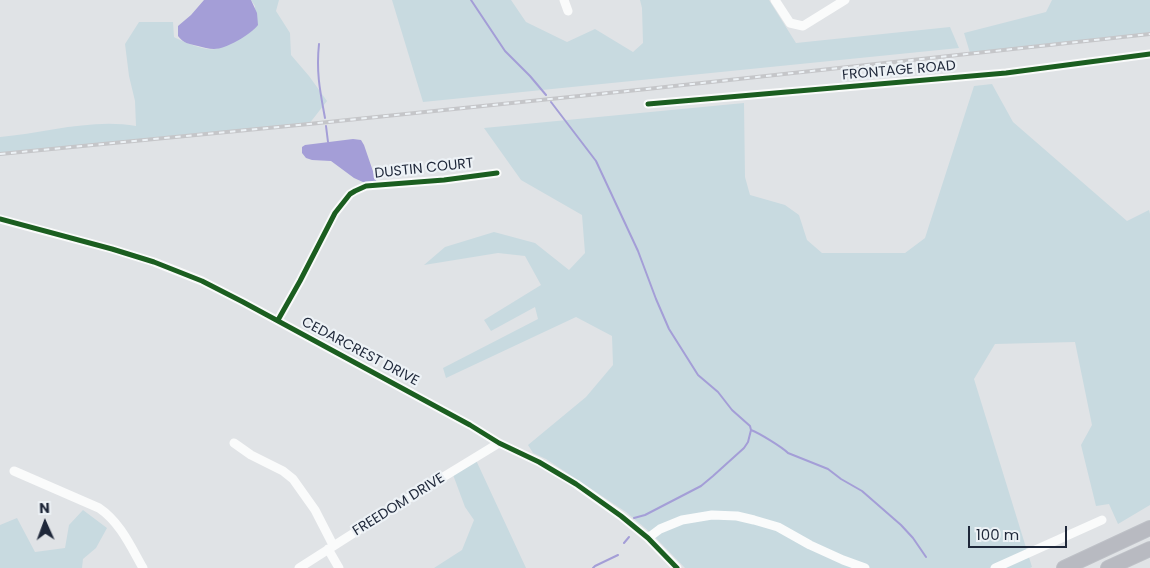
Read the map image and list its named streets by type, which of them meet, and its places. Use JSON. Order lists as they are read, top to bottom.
{
  "streets": {
    "street": [
      "FRONTAGE ROAD",
      "DUSTIN COURT",
      "CEDARCREST DRIVE",
      "FREEDOM DRIVE"
    ]
  },
  "crossings": [
    ["DUSTIN COURT", "CEDARCREST DRIVE"],
    ["CEDARCREST DRIVE", "FREEDOM DRIVE"]
  ],
  "scale_bar": "100 m",
  "north": "top"
}
